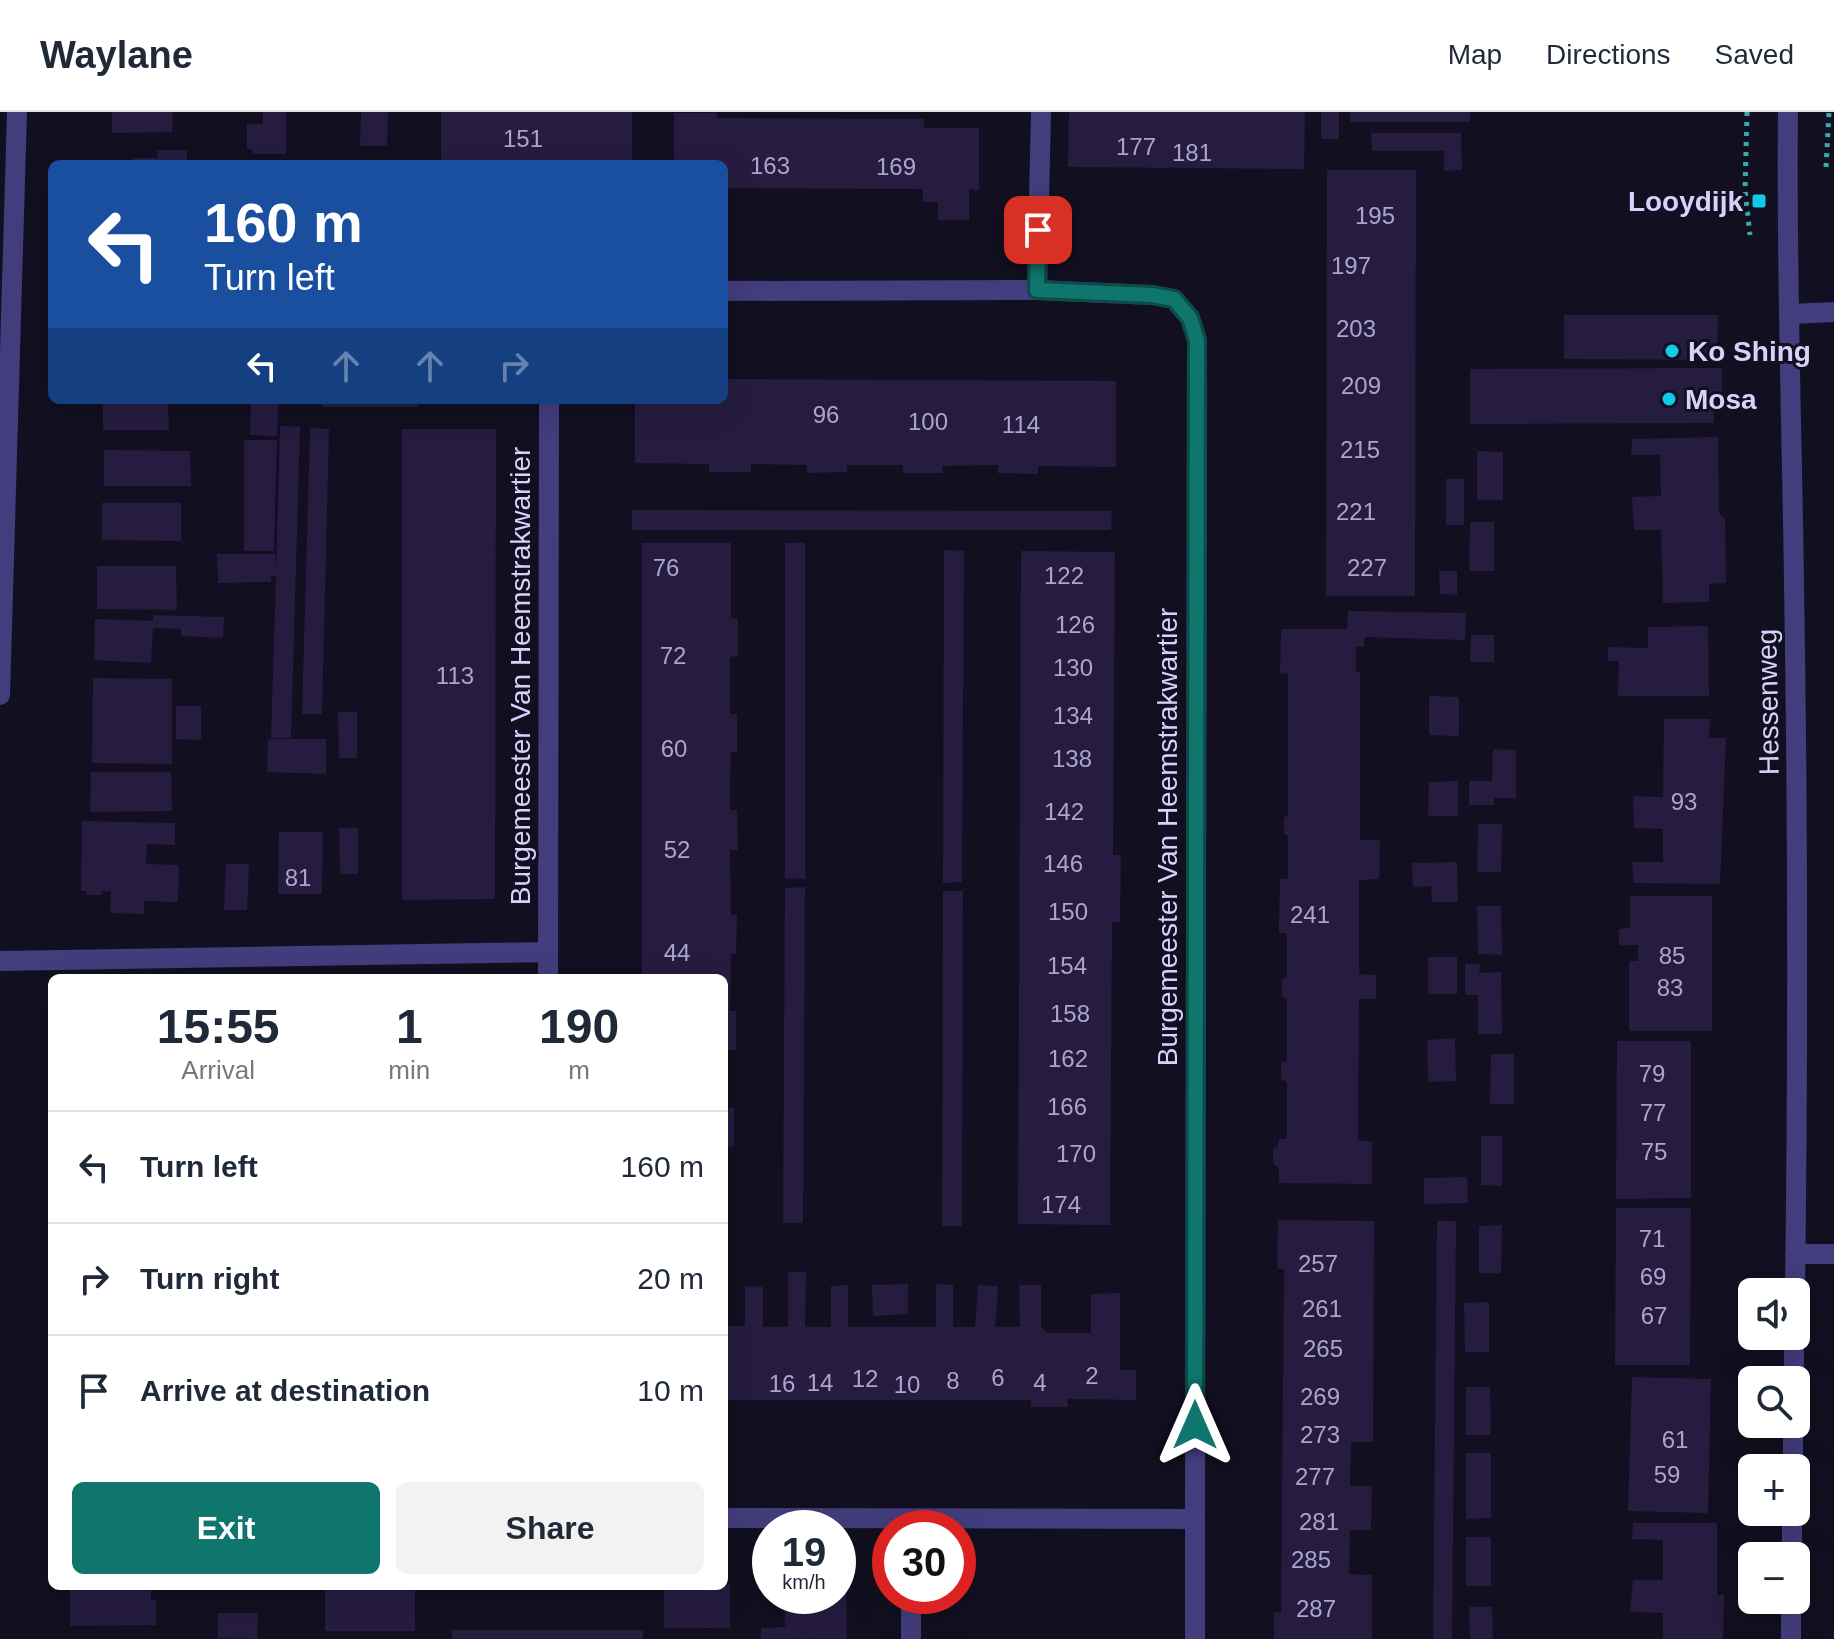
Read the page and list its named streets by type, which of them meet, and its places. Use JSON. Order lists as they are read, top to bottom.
{
  "streets": {
    "street": ["Burgemeester Van Heemstrakwartier", "Hessenweg"]
  },
  "places": {
    "transit": ["Looydijk"],
    "other": ["Ko Shing", "Mosa"]
  },
  "house_numbers": [
    "151",
    "177",
    "181",
    "163",
    "169",
    "195",
    "197",
    "203",
    "209",
    "96",
    "100",
    "114",
    "215",
    "221",
    "76",
    "227",
    "122",
    "126",
    "72",
    "130",
    "113",
    "134",
    "60",
    "138",
    "93",
    "142",
    "52",
    "146",
    "81",
    "150",
    "241",
    "44",
    "85",
    "154",
    "83",
    "158",
    "162",
    "79",
    "166",
    "77",
    "75",
    "170",
    "174",
    "71",
    "257",
    "69",
    "261",
    "67",
    "265",
    "2",
    "6",
    "12",
    "8",
    "14",
    "4",
    "16",
    "10",
    "269",
    "273",
    "61",
    "59",
    "277",
    "281",
    "285",
    "287"
  ],
  "page": {
    "header": "Waylane",
    "nav": ["Map", "Directions", "Saved"],
    "turn": ["160 m", "Turn left"],
    "eta": [
      "15:55",
      "Arrival",
      "1",
      "min",
      "190",
      "m"
    ],
    "list": [
      {
        "name": "Turn left",
        "value": "160 m"
      },
      {
        "name": "Turn right",
        "value": "20 m"
      },
      {
        "name": "Arrive at destination",
        "value": "10 m"
      }
    ],
    "map_buttons": ["+", "−"],
    "buttons": ["Exit", "Share"],
    "speed": "19 km/h",
    "limit": "30"
  }
}
